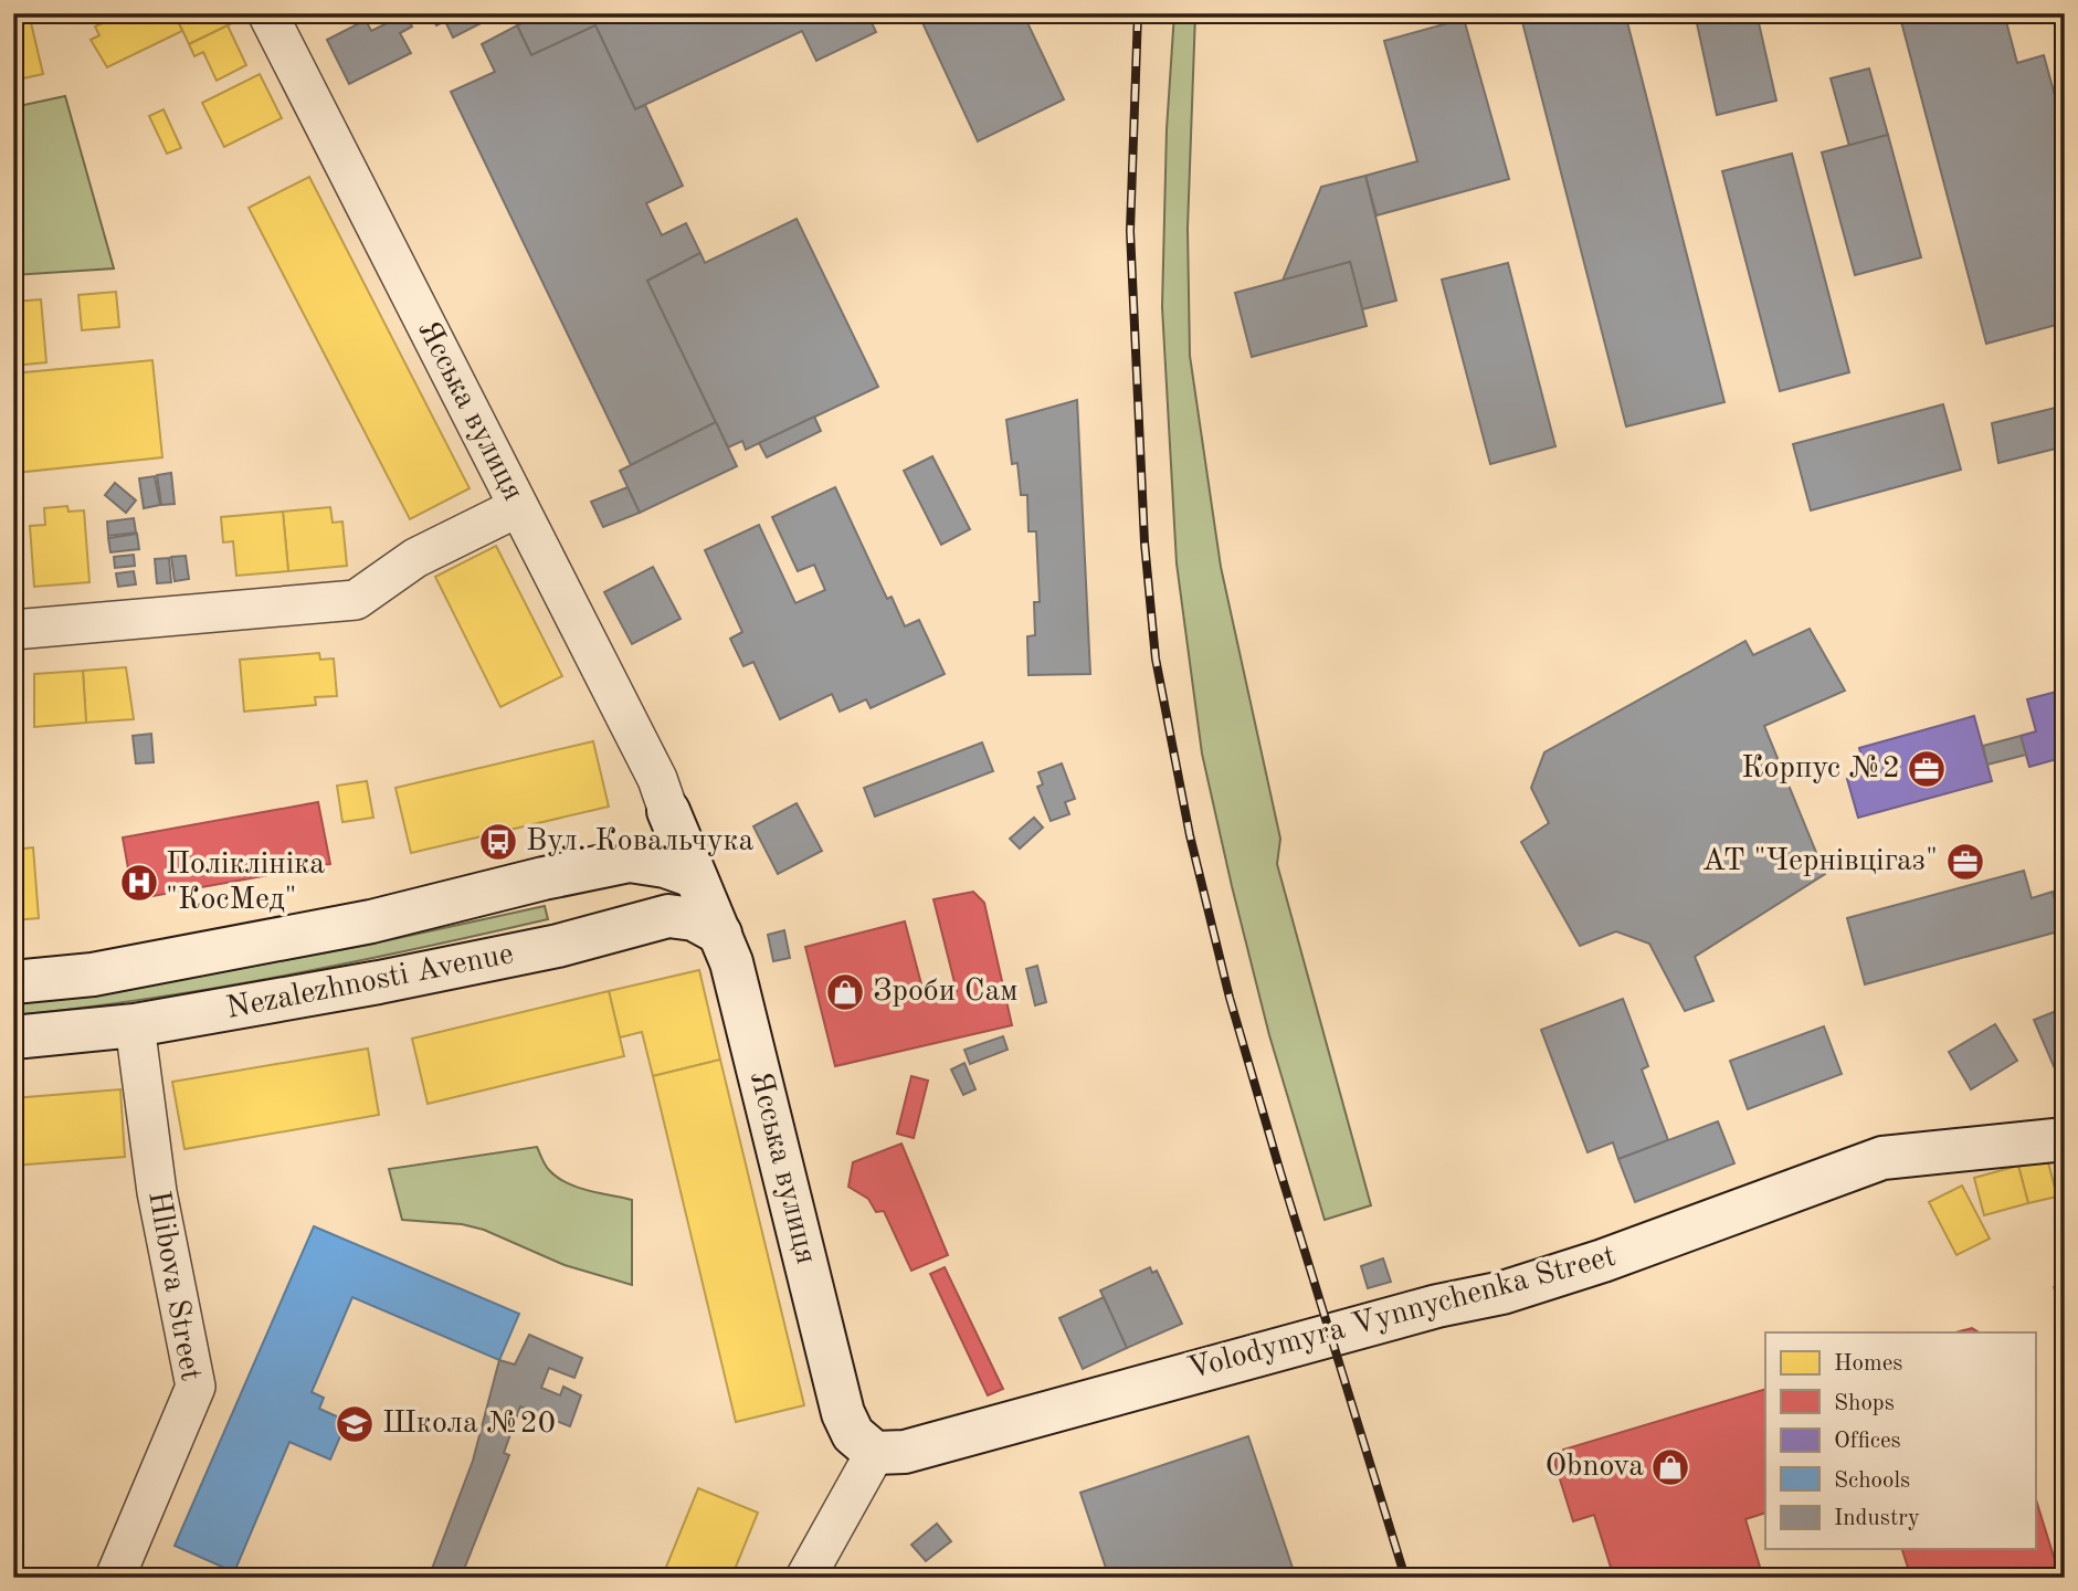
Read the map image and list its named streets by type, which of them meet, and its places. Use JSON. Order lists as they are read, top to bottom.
{
  "streets": {
    "main road": ["Ясська вулиця", "Nezalezhnosti Avenue", "Volodymyra Vynnychenka Street"],
    "street": ["Hlibova Street"]
  },
  "crossings": [
    ["Ясська вулиця", "Nezalezhnosti Avenue"],
    ["Ясська вулиця", "Volodymyra Vynnychenka Street"],
    ["Nezalezhnosti Avenue", "Hlibova Street"]
  ],
  "places": {
    "office": ["Корпус №2", "АТ \"Чернівцігаз\""],
    "bus stop": ["Вул. Ковальчука"],
    "hospital": ["Поліклініка \"КосМед\""],
    "shop": ["Зроби Сам", "Obnova"],
    "school or university": ["Школа №20"]
  },
  "legend": [
    "Homes",
    "Shops",
    "Offices",
    "Schools",
    "Industry"
  ]
}
